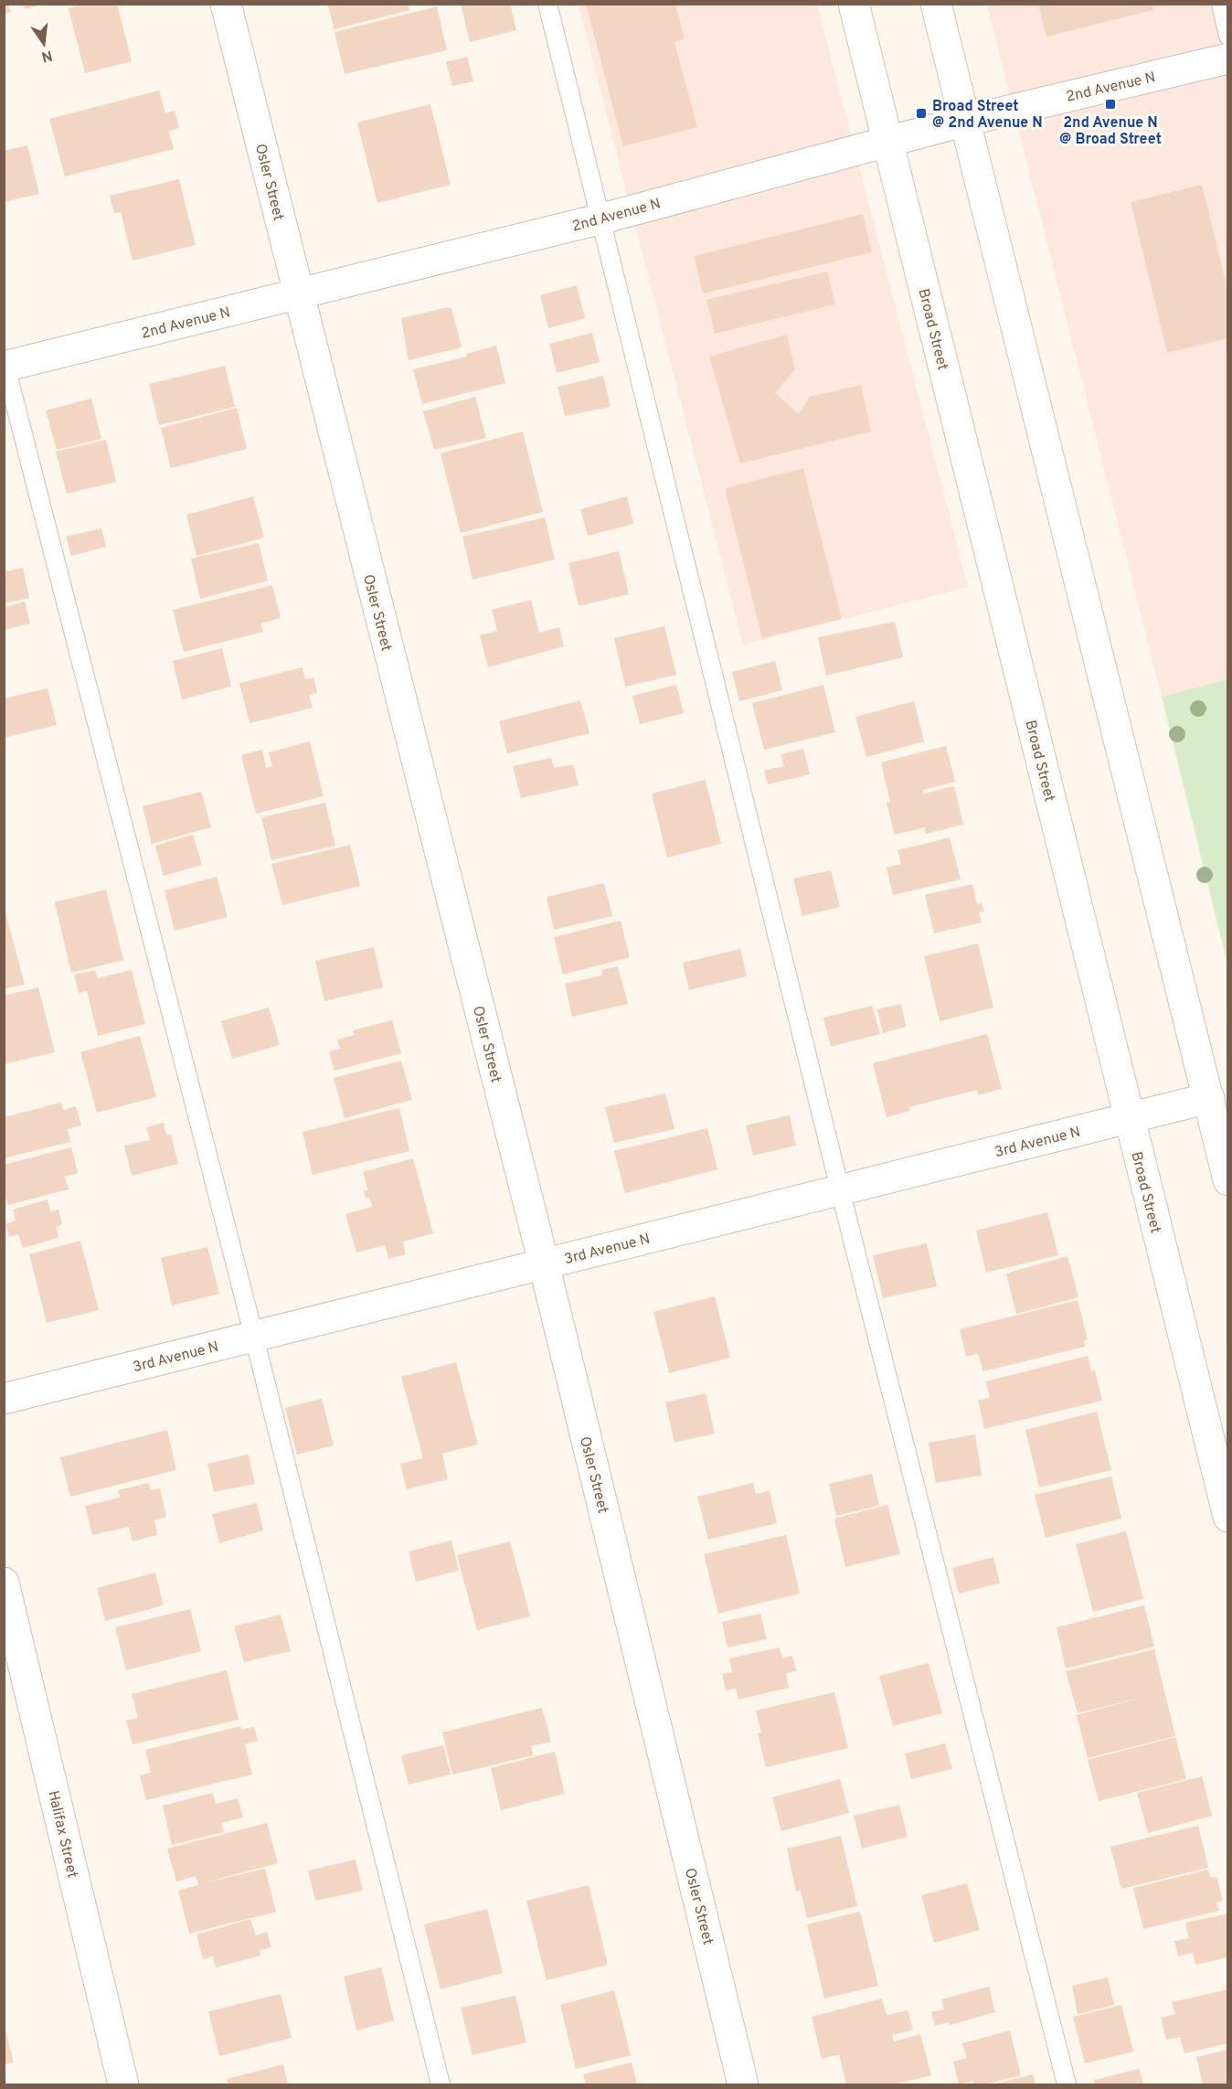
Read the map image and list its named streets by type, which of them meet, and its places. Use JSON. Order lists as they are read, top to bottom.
{
  "streets": {
    "street": [
      "2nd Avenue N",
      "Osler Street",
      "Broad Street",
      "3rd Avenue N",
      "Halifax Street"
    ]
  },
  "crossings": [
    ["2nd Avenue N", "Osler Street"],
    ["2nd Avenue N", "Broad Street"],
    ["Osler Street", "3rd Avenue N"],
    ["Broad Street", "3rd Avenue N"]
  ],
  "places": {
    "transit": ["2nd Avenue N @ Broad Street", "Broad Street @ 2nd Avenue N"]
  },
  "north": "bottom"
}
